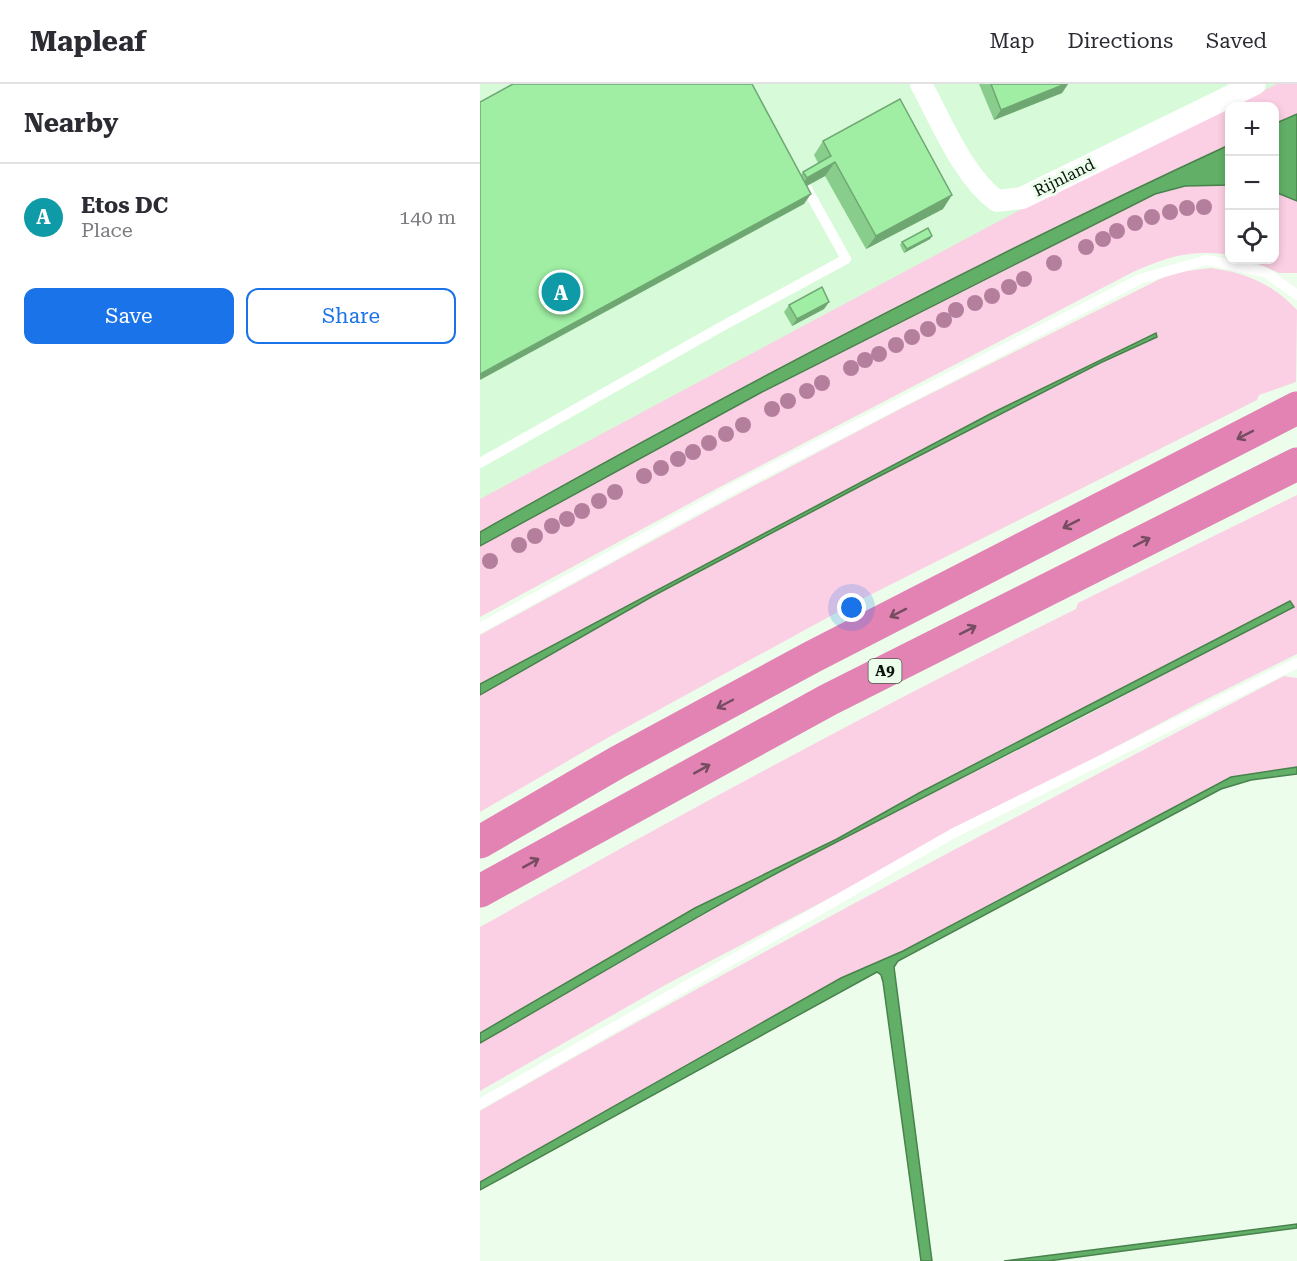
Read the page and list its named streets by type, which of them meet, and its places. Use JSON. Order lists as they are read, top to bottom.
{
  "streets": {
    "highway": ["A9"],
    "street": ["Rijnland"]
  },
  "page": {
    "header": "Mapleaf",
    "nav": ["Map", "Directions", "Saved"],
    "heading": "Nearby",
    "map_buttons": ["+", "−"],
    "list": [
      {
        "mark": "A",
        "name": "Etos DC",
        "note": "Place",
        "value": "140 m"
      }
    ],
    "buttons": ["Save", "Share"],
    "pins": "A"
  }
}
